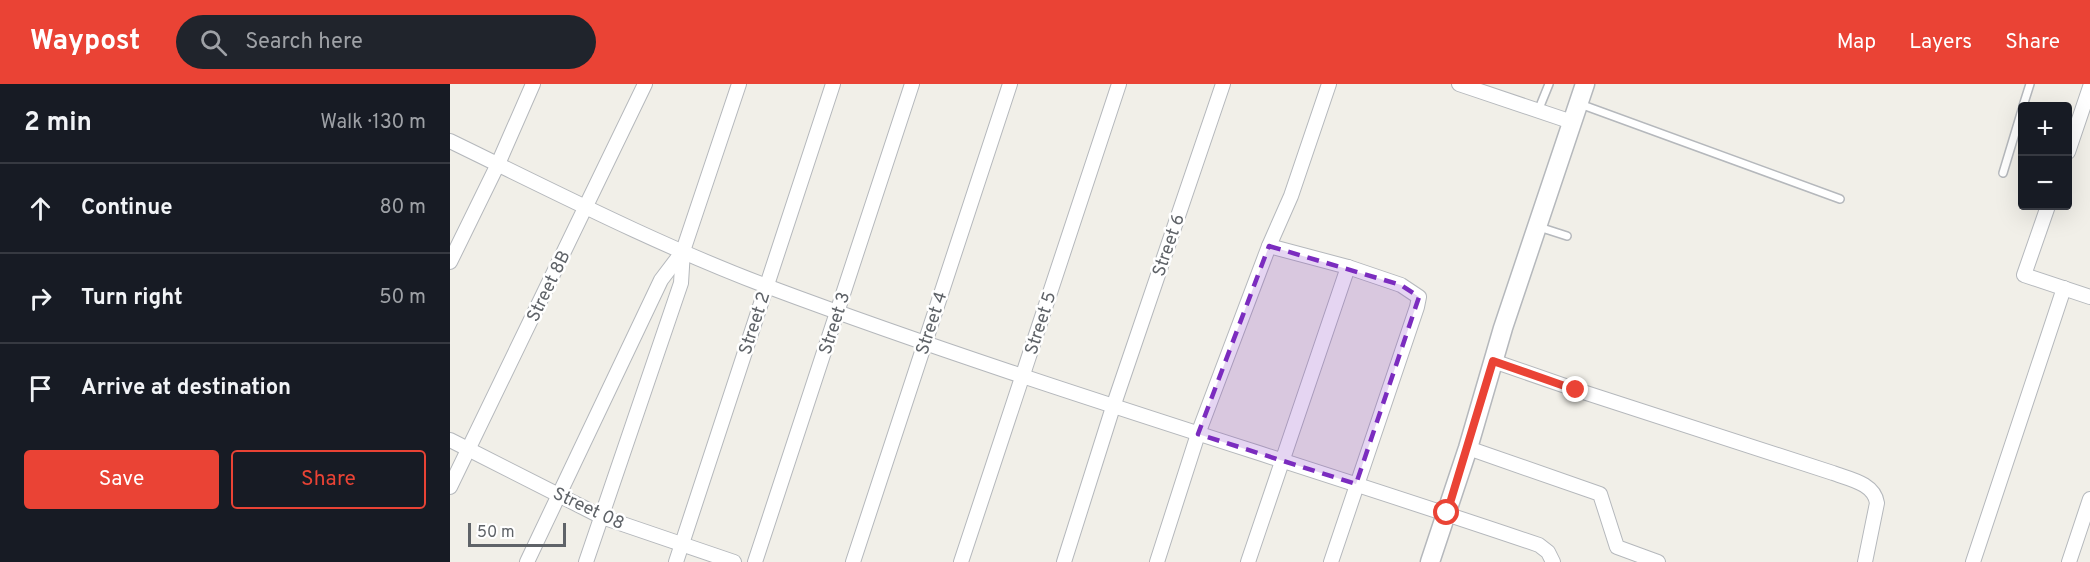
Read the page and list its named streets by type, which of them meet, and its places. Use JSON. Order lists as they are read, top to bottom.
{
  "streets": {
    "street": [
      "Street 6",
      "Street 8B",
      "Street 2",
      "Street 3",
      "Street 4",
      "Street 5",
      "Street 08"
    ]
  },
  "crossings": [
    ["Street 8B", "Street 08"],
    ["Street 2", "Street 08"]
  ],
  "scale_bar": "50 m",
  "page": {
    "header": "Waypost",
    "search": "Search here",
    "nav": ["Map", "Layers", "Share"],
    "heading": ["2 min", "Walk · 130 m"],
    "map_buttons": ["+", "−"],
    "list": [
      ["Continue", "80 m"],
      ["Turn right", "50 m"],
      "Arrive at destination"
    ],
    "buttons": ["Save", "Share"],
    "scale": "50 m"
  }
}
